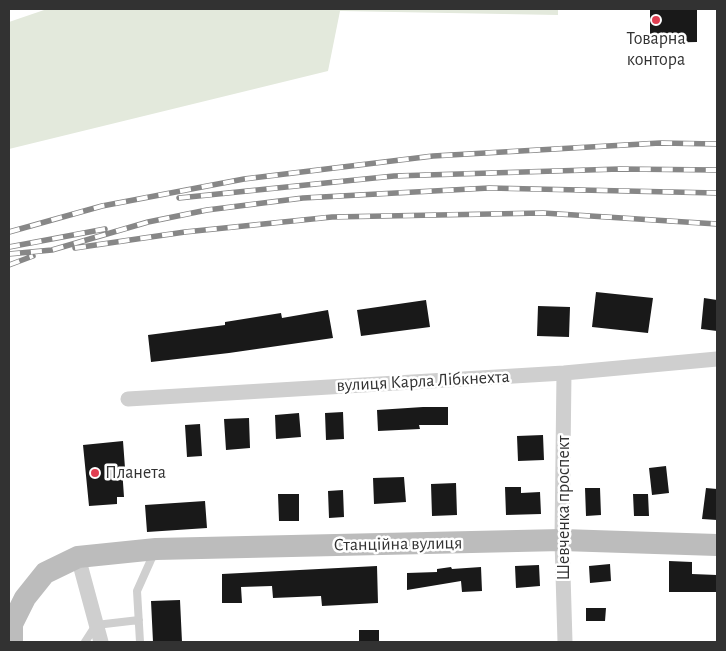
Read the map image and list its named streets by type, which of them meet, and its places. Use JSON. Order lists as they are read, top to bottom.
{
  "streets": {
    "street": ["вулиця Карла Лібкнехта", "Шевченка проспект", "Станційна вулиця"]
  },
  "crossings": [
    ["вулиця Карла Лібкнехта", "Шевченка проспект"],
    ["Шевченка проспект", "Станційна вулиця"]
  ],
  "places": ["Товарна контора", "Планета"]
}
